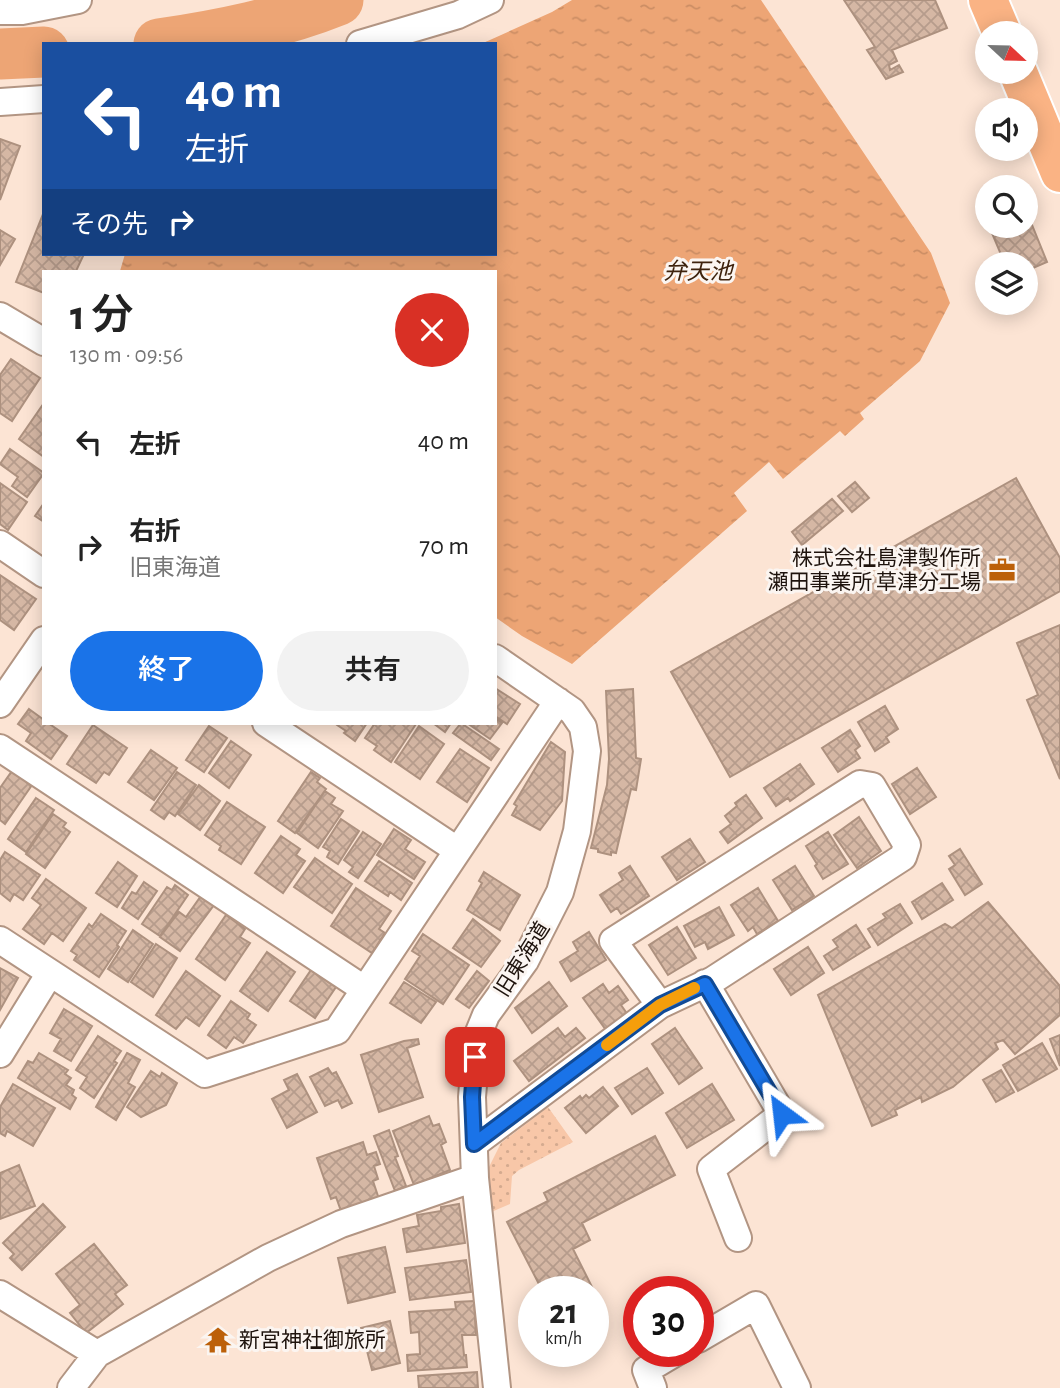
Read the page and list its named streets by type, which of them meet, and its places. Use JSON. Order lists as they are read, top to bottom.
{
  "streets": {
    "street": ["旧東海道"]
  },
  "water": ["弁天池"],
  "places": {
    "office": ["株式会社島津製作所 瀬田事業所 草津分工場"],
    "temple": ["新宮神社御旅所"]
  },
  "north": "right",
  "page": {
    "turn": ["40 m", "左折"],
    "then": "その先",
    "heading": ["1 分", "130 m · 09:56"],
    "list": [
      {
        "name": "左折",
        "value": "40 m"
      },
      {
        "name": "右折",
        "note": "旧東海道",
        "value": "70 m"
      }
    ],
    "buttons": ["終了", "共有"],
    "speed": "21 km/h",
    "limit": "30"
  }
}
